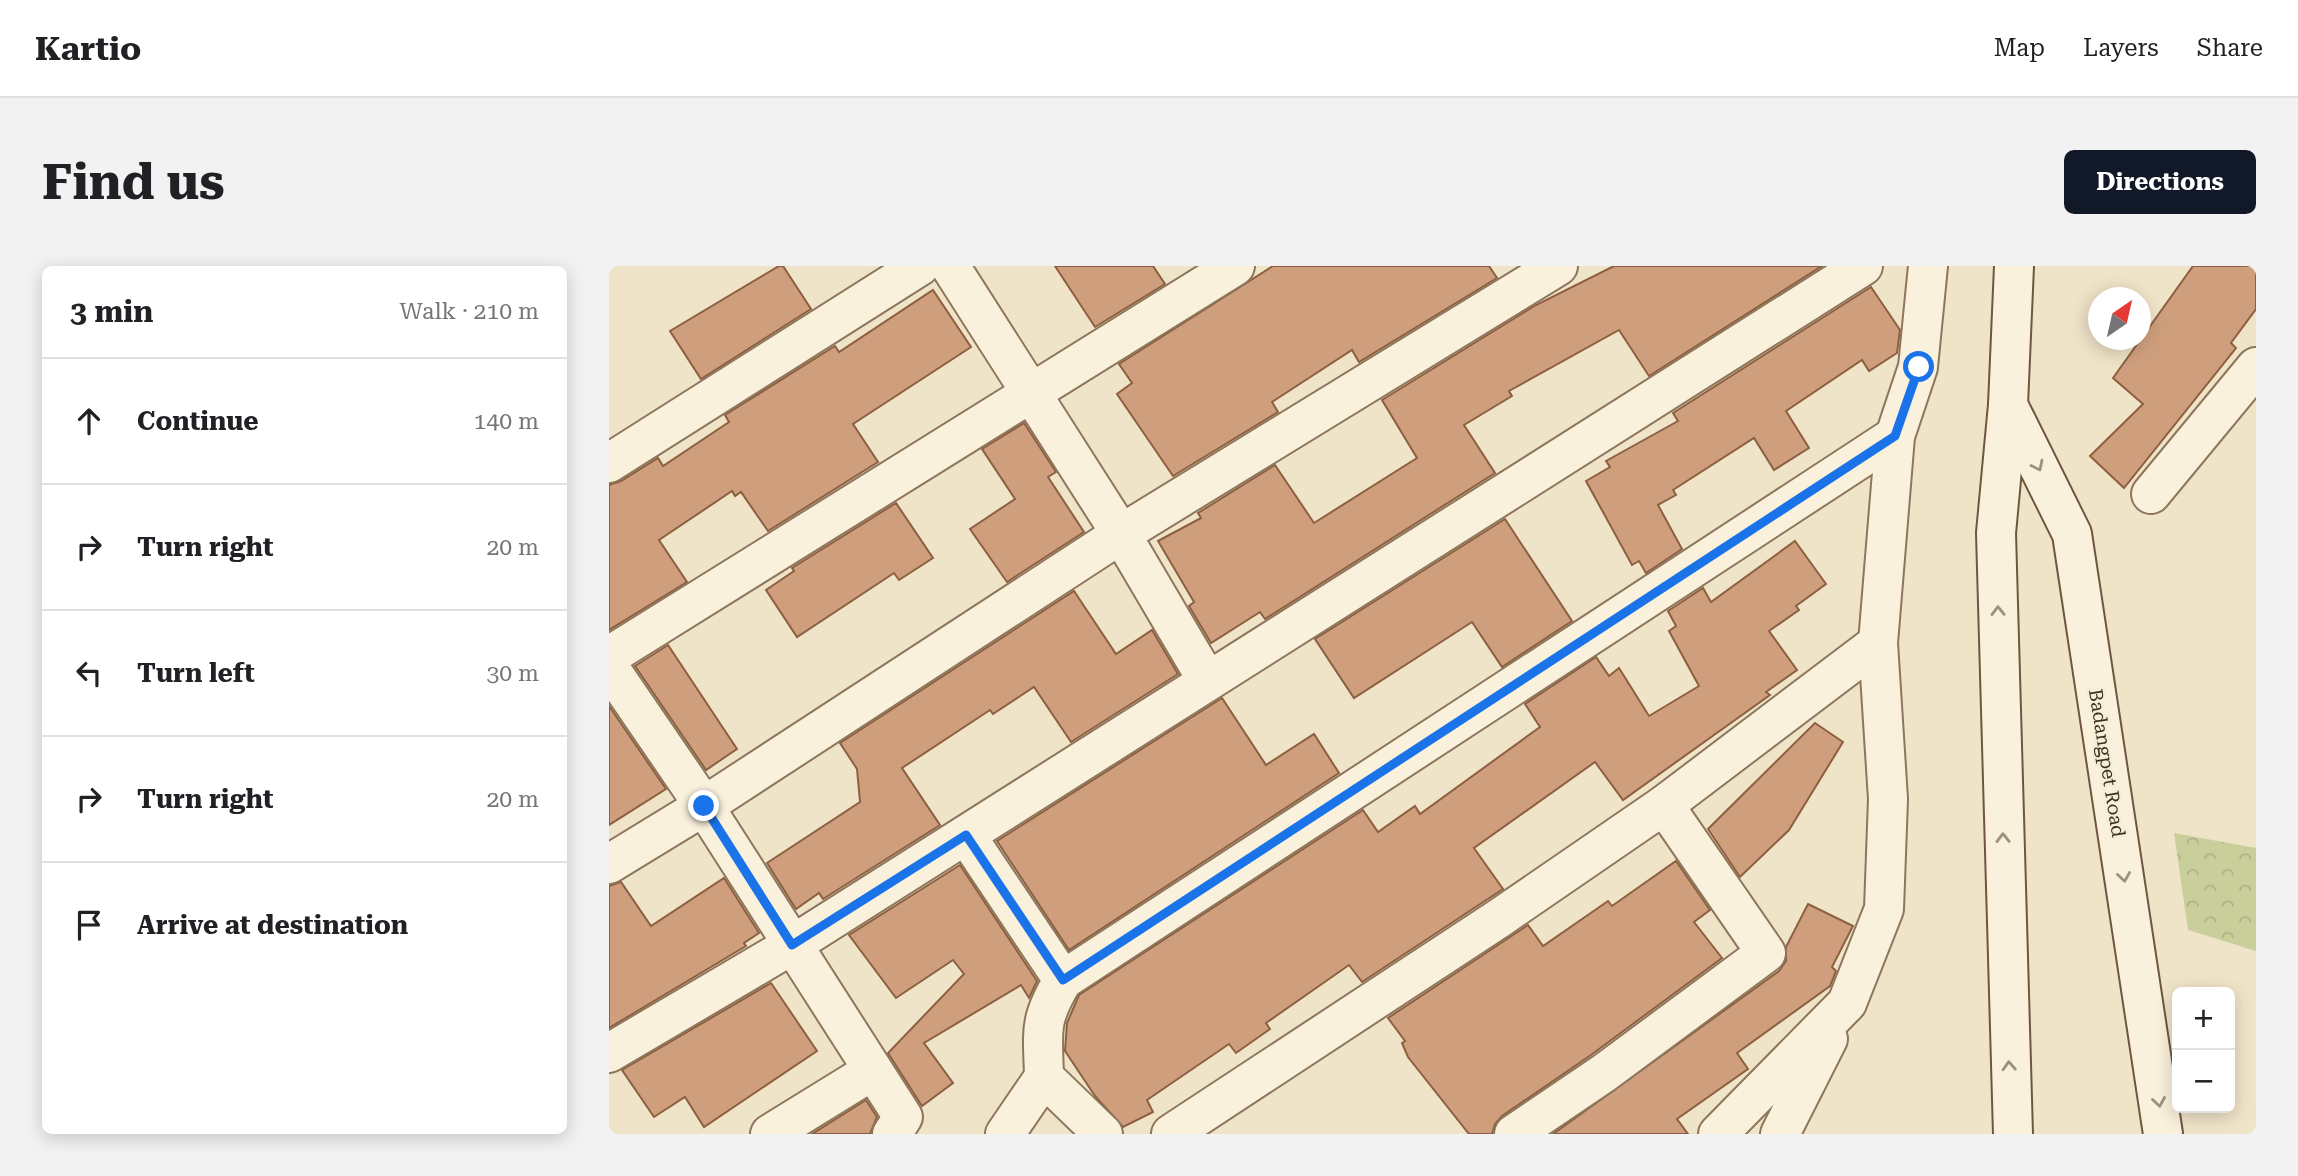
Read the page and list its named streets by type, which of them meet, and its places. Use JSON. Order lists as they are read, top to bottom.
{
  "streets": {
    "street": ["Badangpet Road"]
  },
  "north": "top right",
  "page": {
    "header": "Kartio",
    "nav": ["Map", "Layers", "Share"],
    "buttons": "Directions",
    "title": "Find us",
    "heading": ["3 min", "Walk · 210 m"],
    "list": [
      ["Continue", "140 m"],
      ["Turn right", "20 m"],
      ["Turn left", "30 m"],
      ["Turn right", "20 m"],
      "Arrive at destination"
    ],
    "map_buttons": ["+", "−"]
  }
}
